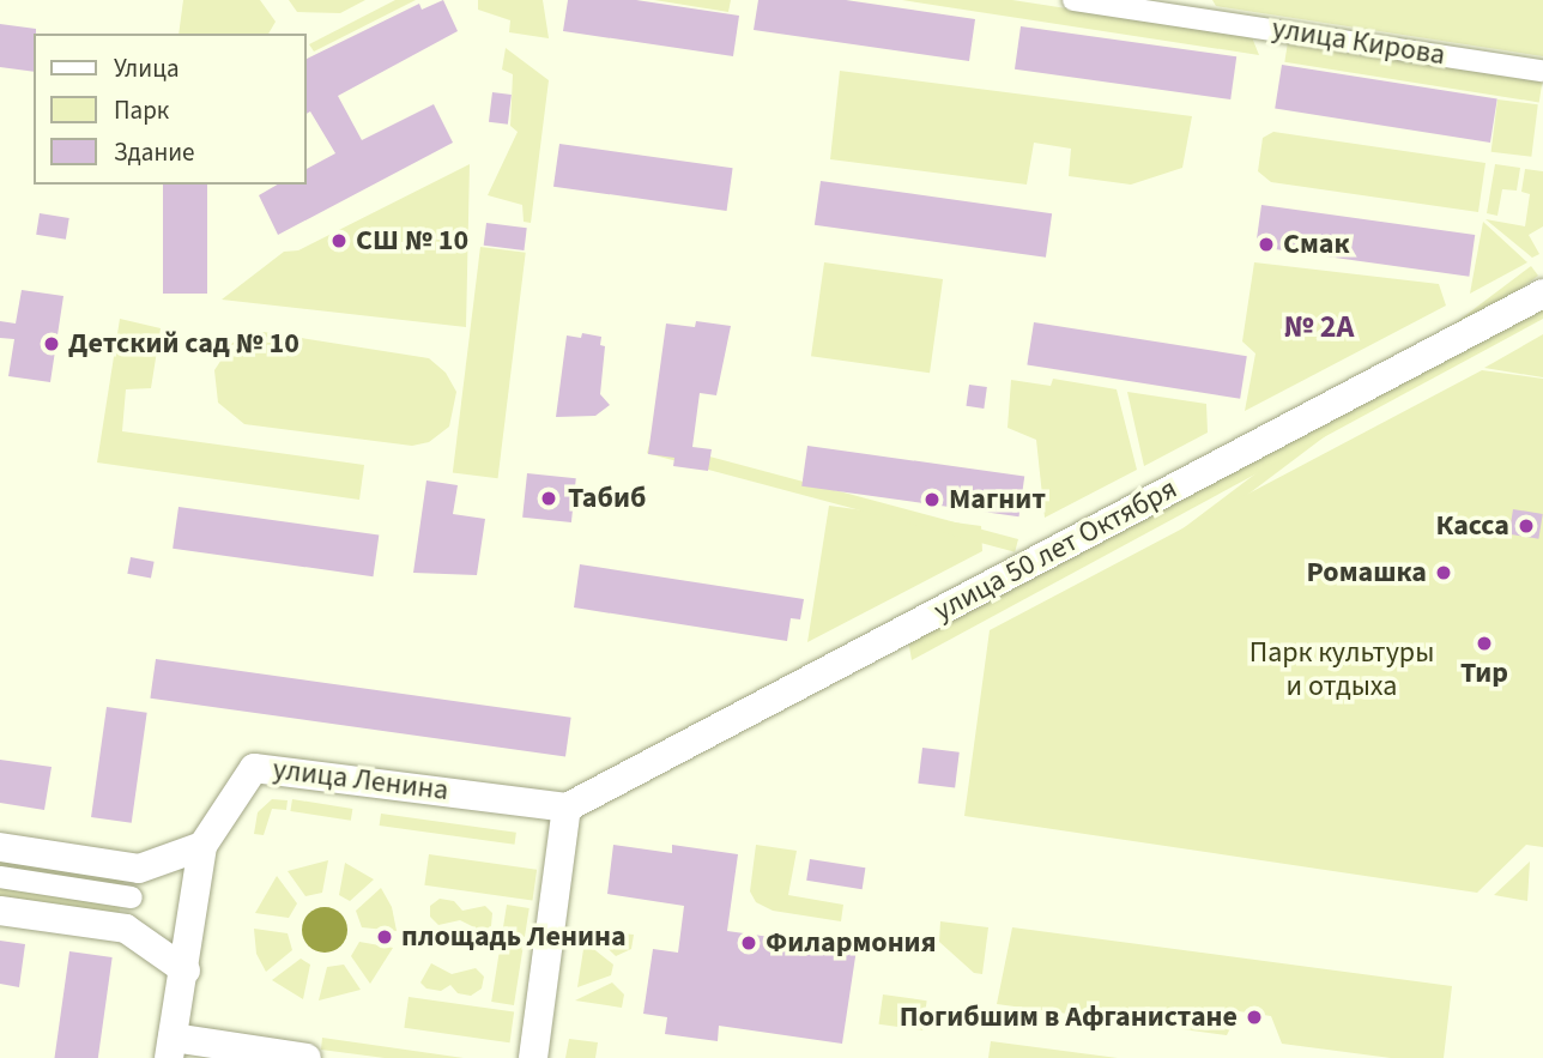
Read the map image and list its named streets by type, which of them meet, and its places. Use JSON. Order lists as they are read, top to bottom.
{
  "streets": {
    "main road": ["улица 50 лет Октября", "улица Ленина"],
    "street": ["улица Кирова"]
  },
  "crossings": [
    ["улица 50 лет Октября", "улица Ленина"]
  ],
  "districts": ["№ 2А"],
  "parks": ["Парк культуры и отдыха"],
  "places": [
    "СШ № 10",
    "Смак",
    "Детский сад № 10",
    "Табиб",
    "Магнит",
    "Касса",
    "Ромашка",
    "Тир",
    "площадь Ленина",
    "Филармония",
    "Погибшим в Афганистане"
  ],
  "legend": ["Улица", "Парк", "Здание"]
}
